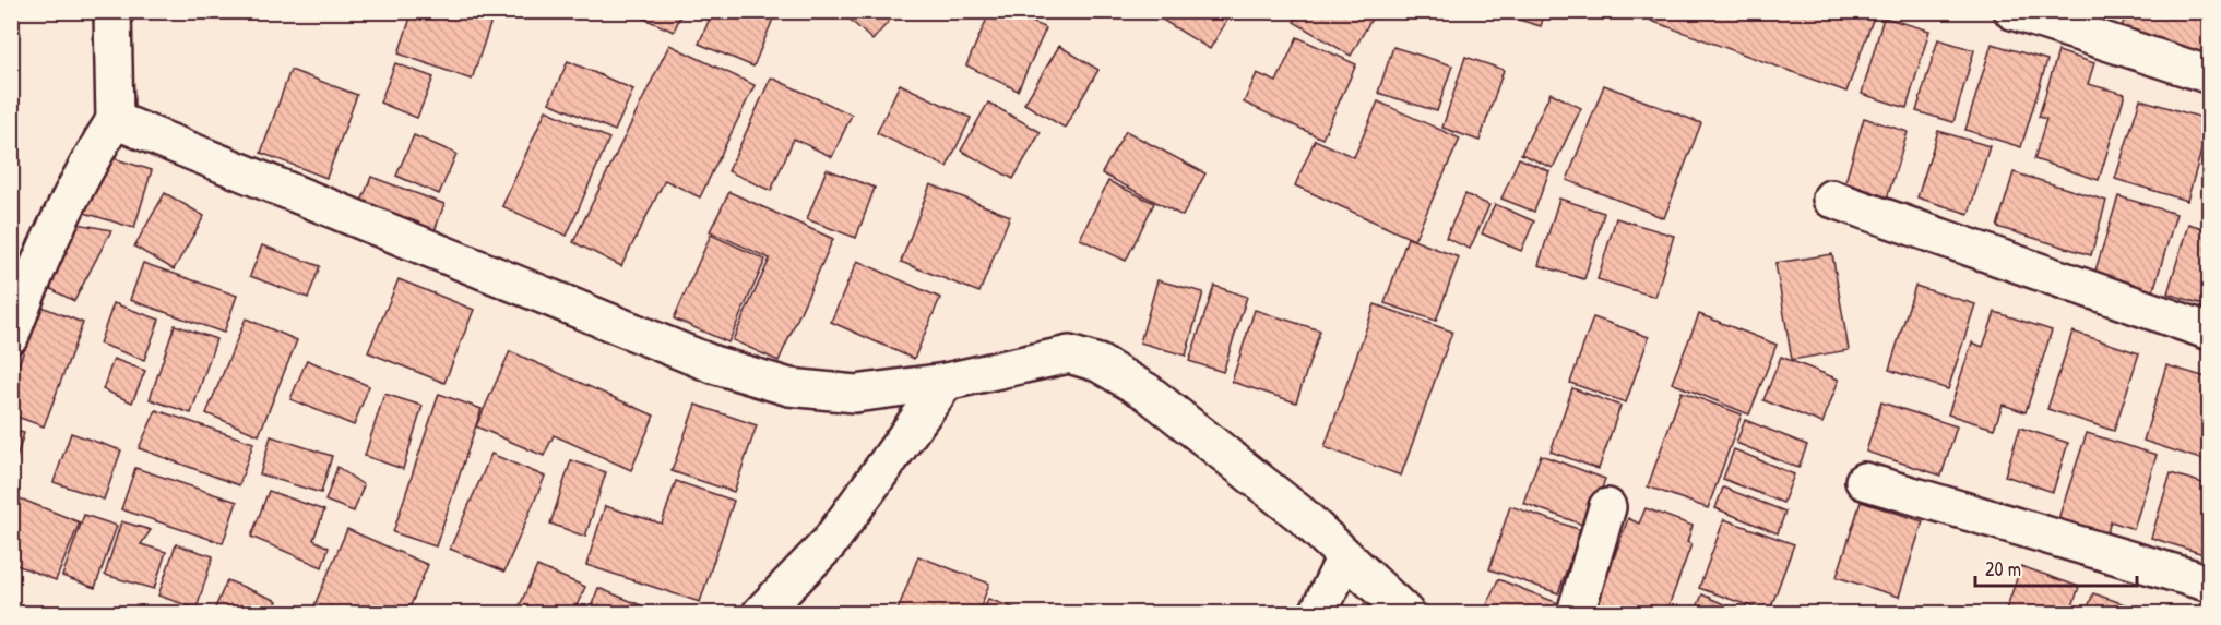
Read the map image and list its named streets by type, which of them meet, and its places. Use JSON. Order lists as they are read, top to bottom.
{
  "scale_bar": "20 m"
}
